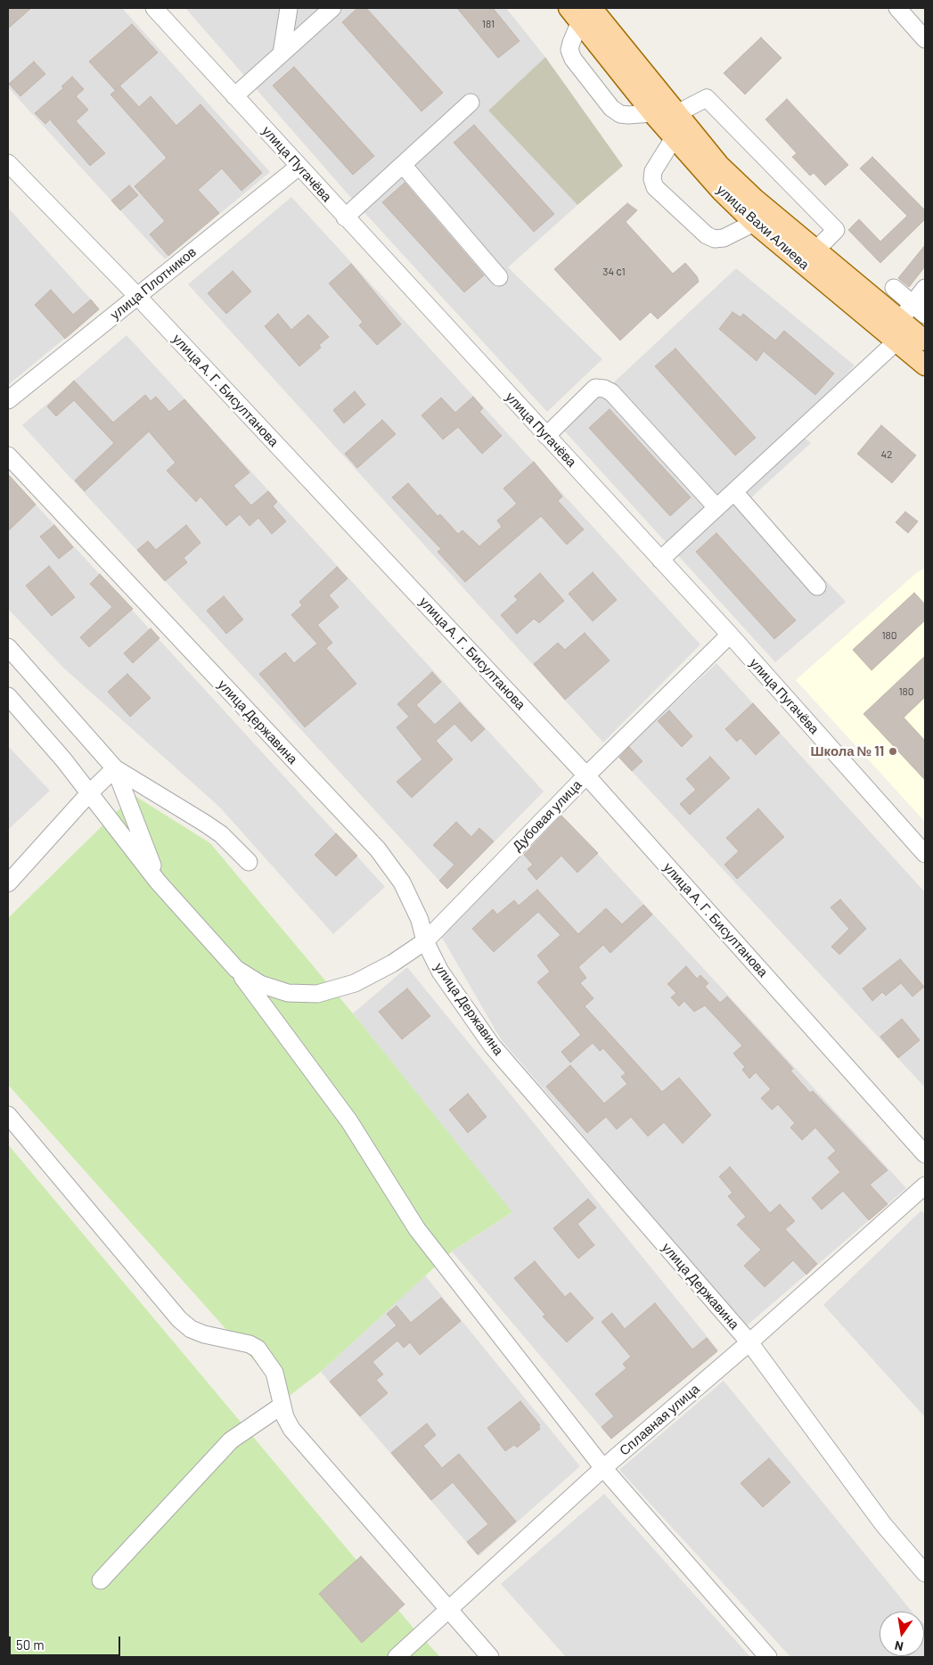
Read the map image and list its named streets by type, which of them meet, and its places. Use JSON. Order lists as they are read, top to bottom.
{
  "streets": {
    "main road": ["улица Вахи Алиева"],
    "street": [
      "улица Пугачёва",
      "улица Плотников",
      "улица А. Г. Бисултанова",
      "улица Державина",
      "Дубовая улица",
      "Сплавная улица"
    ]
  },
  "crossings": [
    ["улица Пугачёва", "улица Плотников"],
    ["улица Пугачёва", "Дубовая улица"],
    ["улица Плотников", "улица А. Г. Бисултанова"],
    ["улица А. Г. Бисултанова", "Дубовая улица"],
    ["улица Державина", "Дубовая улица"],
    ["улица Державина", "Сплавная улица"]
  ],
  "places": ["Школа № 11"],
  "house_numbers": [
    "181",
    "34 с1",
    "42",
    "180",
    "180"
  ],
  "scale_bar": "50 m",
  "north": "bottom"
}
